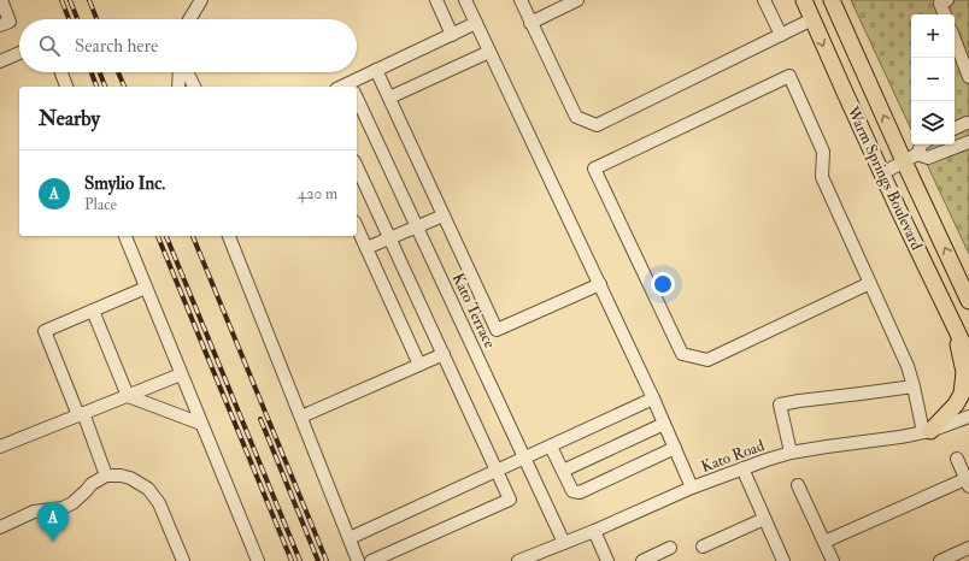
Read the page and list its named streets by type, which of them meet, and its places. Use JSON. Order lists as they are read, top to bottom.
{
  "streets": {
    "main road": ["Warm Springs Boulevard"],
    "street": ["Kato Terrace", "Kato Road"]
  },
  "crossings": [
    ["Kato Terrace", "Kato Road"]
  ],
  "page": {
    "map_buttons": ["+", "−"],
    "search": "Search here",
    "heading": "Nearby",
    "list": [
      {
        "mark": "A",
        "name": "Smylio Inc.",
        "note": "Place",
        "value": "420 m"
      }
    ],
    "pins": "A"
  }
}
